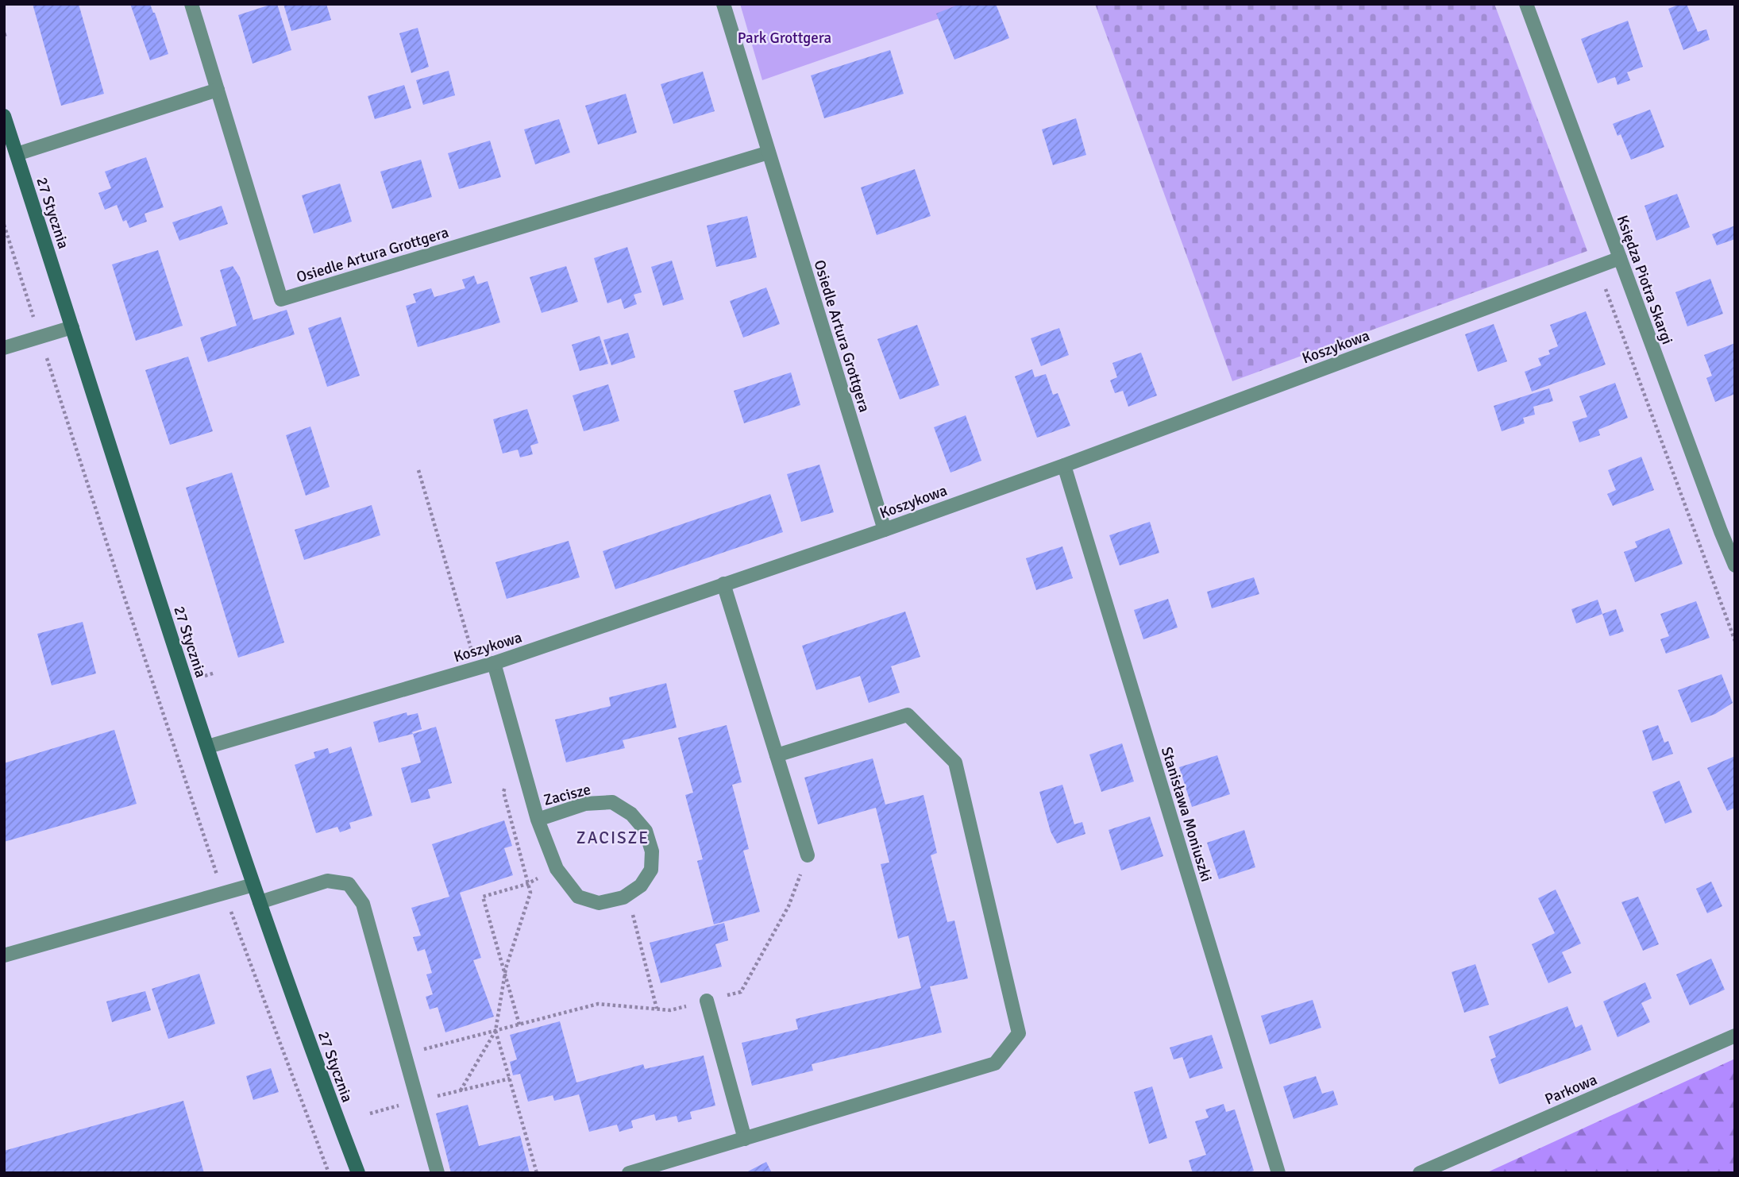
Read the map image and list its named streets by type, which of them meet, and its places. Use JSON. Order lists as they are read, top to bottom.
{
  "streets": {
    "main road": ["27 Stycznia"],
    "street": [
      "Osiedle Artura Grottgera",
      "Księdza Piotra Skargi",
      "Koszykowa",
      "Zacisze",
      "Stanisława Moniuszki",
      "Parkowa"
    ]
  },
  "crossings": [
    ["27 Stycznia", "Koszykowa"],
    ["Osiedle Artura Grottgera", "Koszykowa"],
    ["Księdza Piotra Skargi", "Koszykowa"],
    ["Koszykowa", "Zacisze"],
    ["Koszykowa", "Stanisława Moniuszki"]
  ],
  "districts": ["ZACISZE"],
  "parks": ["Park Grottgera"]
}
